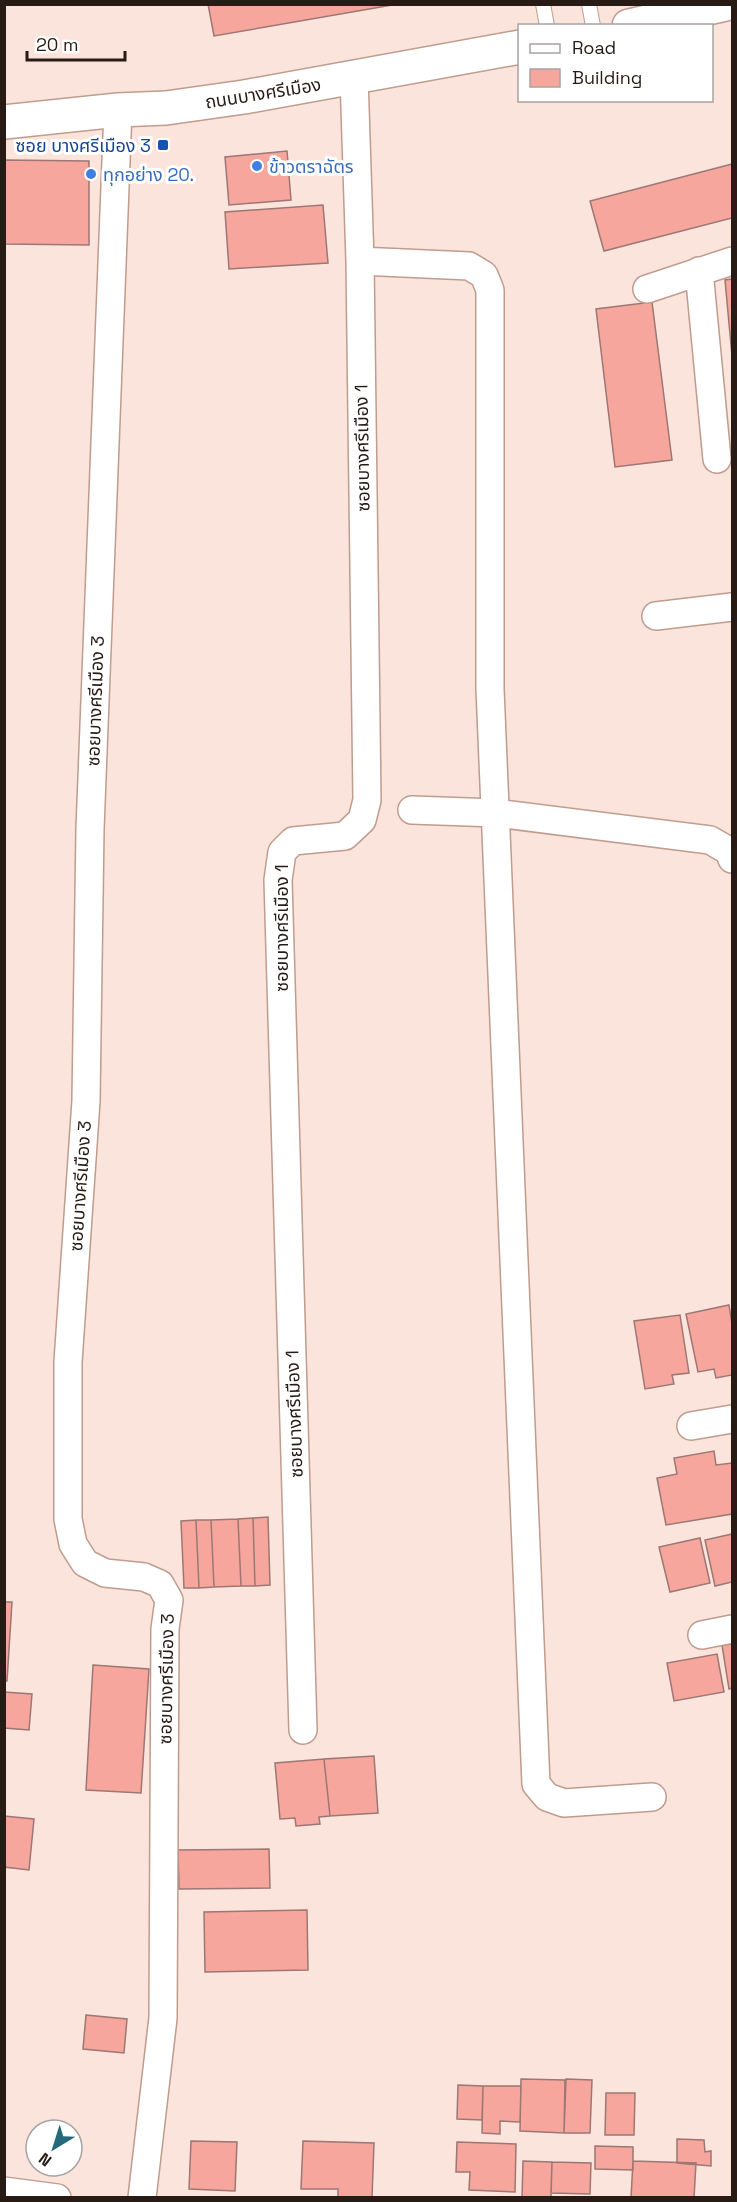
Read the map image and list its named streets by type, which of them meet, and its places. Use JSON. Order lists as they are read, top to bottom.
{
  "streets": {
    "street": ["ถนนบางศรีเมือง", "ซอยบางศรีเมือง 1", "ซอยบางศรีเมือง 3"]
  },
  "crossings": [
    ["ถนนบางศรีเมือง", "ซอยบางศรีเมือง 1"],
    ["ถนนบางศรีเมือง", "ซอยบางศรีเมือง 3"]
  ],
  "places": {
    "transit": ["ซอย บางศรีเมือง 3"],
    "other": ["ข้าวตราฉัตร", "ทุกอย่าง 20."]
  },
  "legend": ["Road", "Building"],
  "scale_bar": "20 m",
  "north": "bottom left"
}
